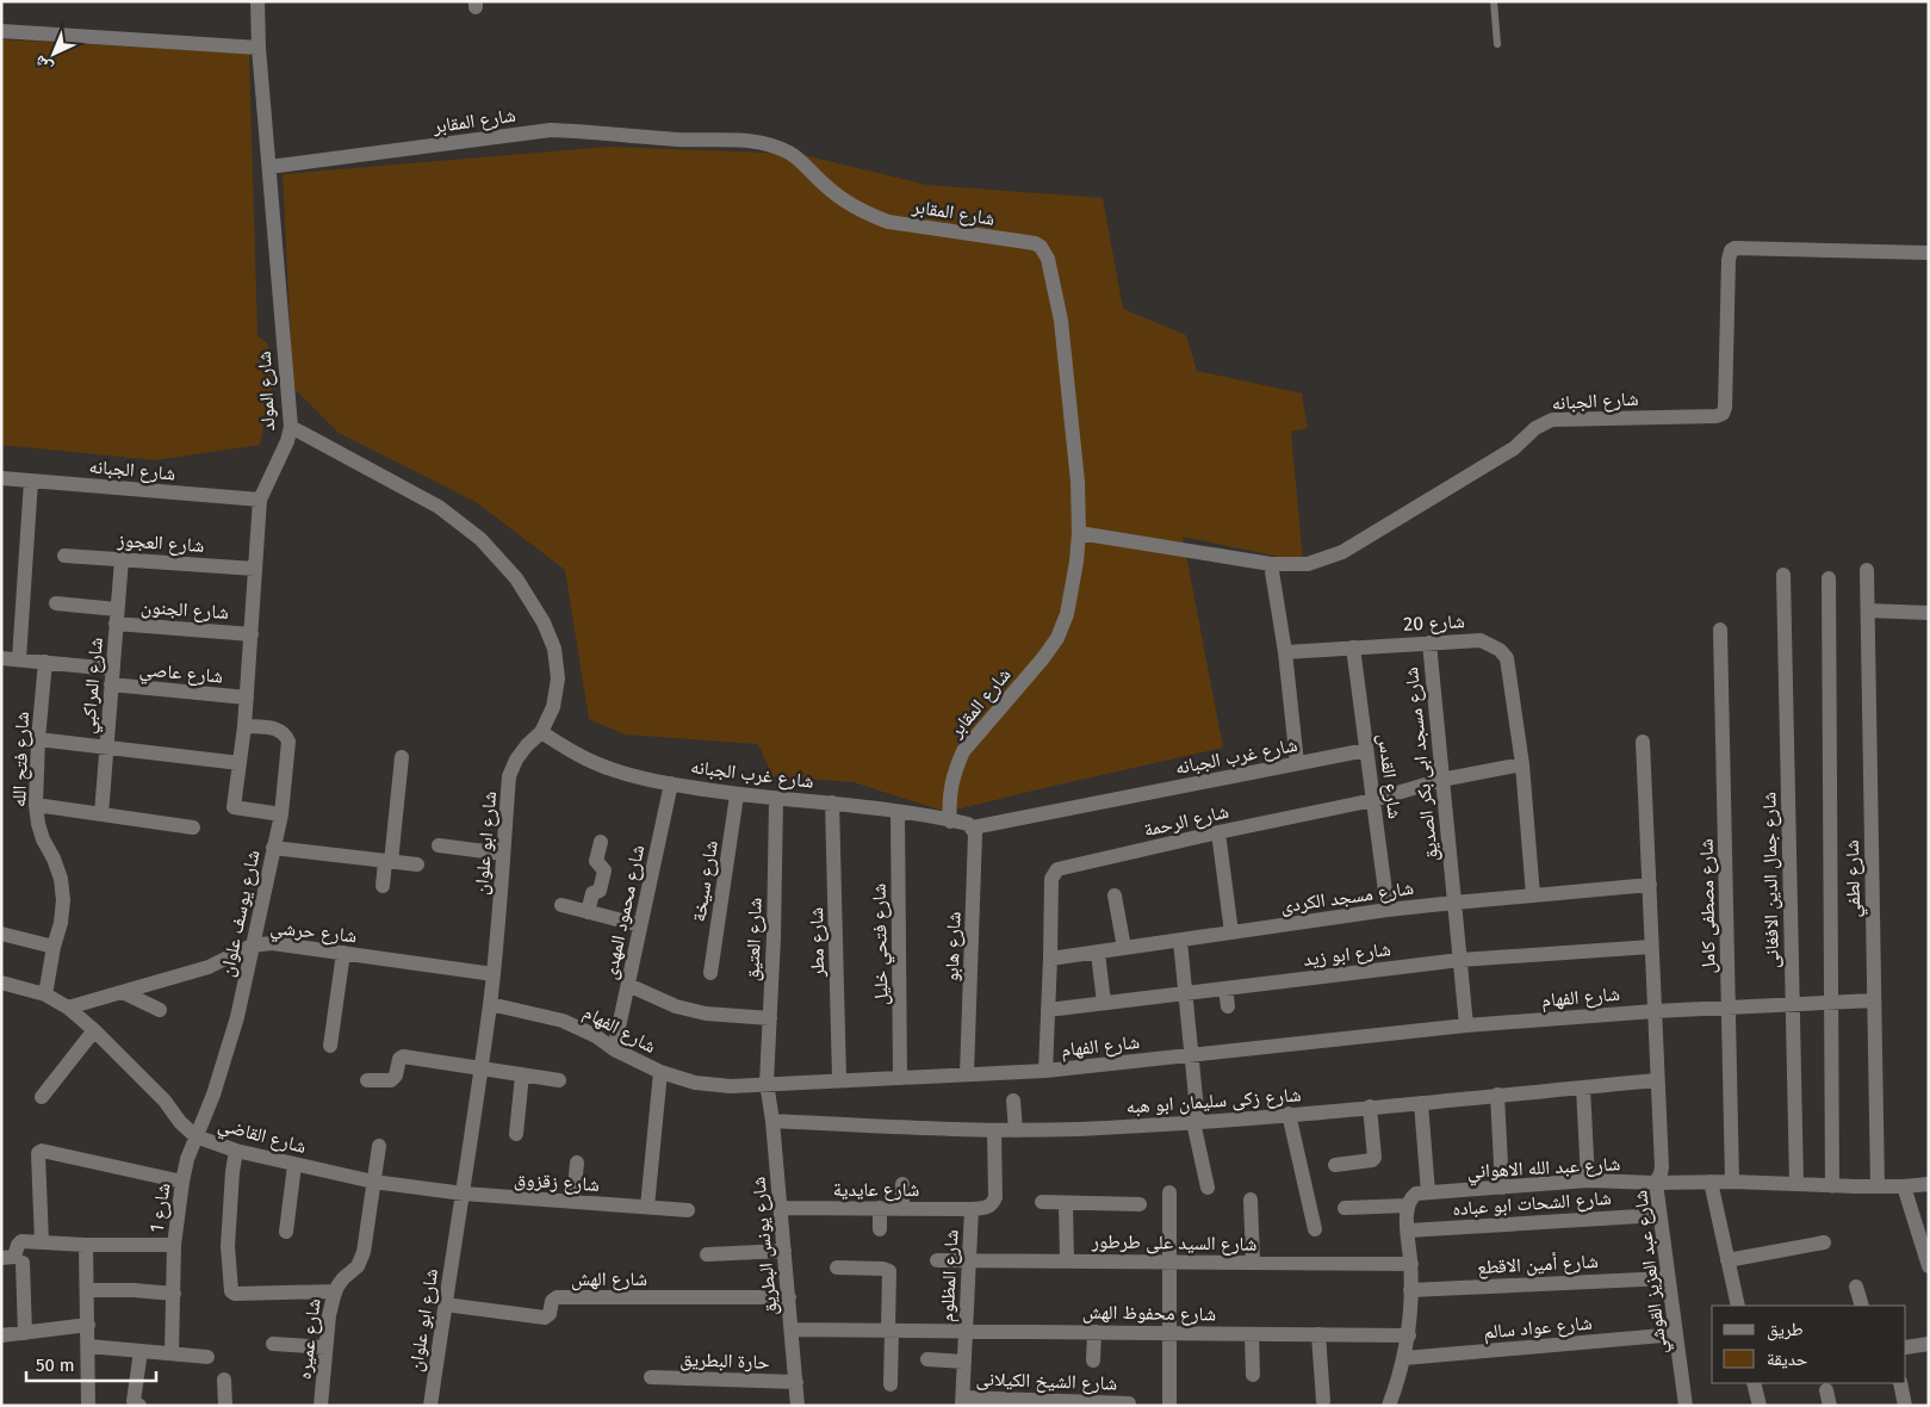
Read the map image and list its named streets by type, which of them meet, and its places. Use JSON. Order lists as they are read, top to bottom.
{
  "streets": {
    "street": [
      "شارع المقابر",
      "شارع المولد",
      "شارع الجبانه",
      "شارع العجوز",
      "شارع الجنون",
      "شارع 20",
      "شارع عاصي",
      "شارع المراكبي",
      "شارع غرب الجبانه",
      "شارع فتح الله",
      "شارع مسجد ابى بكر الصديق",
      "شارع القدس",
      "شارع الرحمة",
      "شارع ابو علوان",
      "شارع لطفي",
      "شارع جمال الدين الافغانى",
      "شارع سيخة",
      "شارع مسجد الكردى",
      "شارع مصطفى كامل",
      "شارع محمود المهدى",
      "شارع يوسف علوان",
      "شارع حرشي",
      "شارع العتيق",
      "شارع مطر",
      "شارع فتحي خليل",
      "شارع هابو",
      "شارع ابو زيد",
      "شارع الفهام",
      "شارع زكى سليمان ابو هبه",
      "شارع القاضي",
      "شارع عبد الله الاهواني",
      "شارع زقزوق",
      "شارع عايدية",
      "شارع الشحات ابو عباده",
      "شارع 1",
      "شارع السيد على طرطور",
      "شارع يونس البطريق",
      "شارع أمين الاقطع",
      "شارع عبد العزيز القوشي",
      "شارع المظلوم",
      "شارع الهش",
      "شارع محفوظ الهش",
      "شارع عواد سالم",
      "شارع عميره",
      "حارة البطريق",
      "شارع الشيخ الكيلانى"
    ]
  },
  "crossings": [
    ["شارع المقابر", "شارع المولد"],
    ["شارع المقابر", "شارع الجبانه"],
    ["شارع المقابر", "شارع غرب الجبانه"],
    ["شارع المولد", "شارع الجبانه"],
    ["شارع المولد", "شارع العجوز"],
    ["شارع المولد", "شارع الجنون"],
    ["شارع المولد", "شارع عاصي"],
    ["شارع المولد", "شارع ابو علوان"],
    ["شارع المولد", "شارع يوسف علوان"],
    ["شارع العجوز", "شارع المراكبي"],
    ["شارع الجنون", "شارع المراكبي"],
    ["شارع 20", "شارع مسجد ابى بكر الصديق"],
    ["شارع 20", "شارع القدس"],
    ["شارع 20", "شارع الرحمة"],
    ["شارع 20", "شارع مسجد الكردى"],
    ["شارع عاصي", "شارع المراكبي"],
    ["شارع غرب الجبانه", "شارع القدس"],
    ["شارع غرب الجبانه", "شارع ابو علوان"],
    ["شارع غرب الجبانه", "شارع سيخة"],
    ["شارع غرب الجبانه", "شارع محمود المهدى"],
    ["شارع غرب الجبانه", "شارع العتيق"],
    ["شارع غرب الجبانه", "شارع مطر"],
    ["شارع غرب الجبانه", "شارع فتحي خليل"],
    ["شارع غرب الجبانه", "شارع هابو"],
    ["شارع فتح الله", "شارع القاضي"],
    ["شارع مسجد ابى بكر الصديق", "شارع الرحمة"],
    ["شارع مسجد ابى بكر الصديق", "شارع مسجد الكردى"],
    ["شارع مسجد ابى بكر الصديق", "شارع ابو زيد"],
    ["شارع مسجد ابى بكر الصديق", "شارع الفهام"],
    ["شارع القدس", "شارع الرحمة"],
    ["شارع القدس", "شارع مسجد الكردى"],
    ["شارع الرحمة", "شارع مسجد الكردى"],
    ["شارع الرحمة", "شارع ابو زيد"],
    ["شارع الرحمة", "شارع الفهام"],
    ["شارع ابو علوان", "شارع حرشي"],
    ["شارع ابو علوان", "شارع الفهام"],
    ["شارع ابو علوان", "شارع القاضي"],
    ["شارع ابو علوان", "شارع زقزوق"],
    ["شارع ابو علوان", "شارع الهش"],
    ["شارع لطفي", "شارع عبد الله الاهواني"],
    ["شارع جمال الدين الافغانى", "شارع عبد الله الاهواني"],
    ["شارع مسجد الكردى", "شارع عبد العزيز القوشي"],
    ["شارع مصطفى كامل", "شارع الفهام"],
    ["شارع مصطفى كامل", "شارع عبد الله الاهواني"],
    ["شارع محمود المهدى", "شارع الفهام"],
    ["شارع يوسف علوان", "شارع حرشي"],
    ["شارع يوسف علوان", "شارع القاضي"],
    ["شارع يوسف علوان", "شارع 1"],
    ["شارع حرشي", "شارع القاضي"],
    ["شارع العتيق", "شارع الفهام"],
    ["شارع العتيق", "شارع يونس البطريق"],
    ["شارع مطر", "شارع الفهام"],
    ["شارع فتحي خليل", "شارع الفهام"],
    ["شارع هابو", "شارع الفهام"],
    ["شارع ابو زيد", "شارع عبد العزيز القوشي"],
    ["شارع الفهام", "شارع يونس البطريق"],
    ["شارع الفهام", "شارع عبد العزيز القوشي"],
    ["شارع زكى سليمان ابو هبه", "شارع يونس البطريق"],
    ["شارع زكى سليمان ابو هبه", "شارع عبد العزيز القوشي"],
    ["شارع زكى سليمان ابو هبه", "شارع المظلوم"],
    ["شارع القاضي", "شارع زقزوق"],
    ["شارع القاضي", "شارع 1"],
    ["شارع القاضي", "شارع عميره"],
    ["شارع عبد الله الاهواني", "شارع عبد العزيز القوشي"],
    ["شارع عايدية", "شارع يونس البطريق"],
    ["شارع عايدية", "شارع المظلوم"],
    ["شارع الشحات ابو عباده", "شارع عبد العزيز القوشي"],
    ["شارع السيد على طرطور", "شارع المظلوم"],
    ["شارع يونس البطريق", "شارع الهش"],
    ["شارع يونس البطريق", "شارع محفوظ الهش"],
    ["شارع يونس البطريق", "حارة البطريق"],
    ["شارع أمين الاقطع", "شارع عبد العزيز القوشي"],
    ["شارع عبد العزيز القوشي", "شارع عواد سالم"],
    ["شارع المظلوم", "شارع محفوظ الهش"],
    ["شارع المظلوم", "شارع الشيخ الكيلانى"]
  ],
  "legend": ["طريق", "حديقة"],
  "scale_bar": "50 m",
  "north": "bottom left"
}
